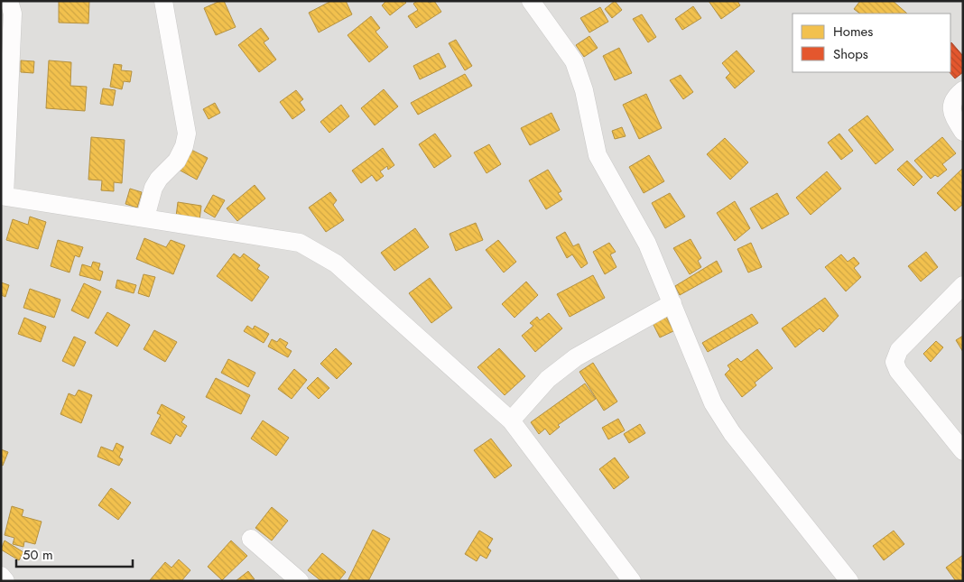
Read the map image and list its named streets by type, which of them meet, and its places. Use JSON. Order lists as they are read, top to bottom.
{
  "legend": ["Homes", "Shops"],
  "scale_bar": "50 m"
}
